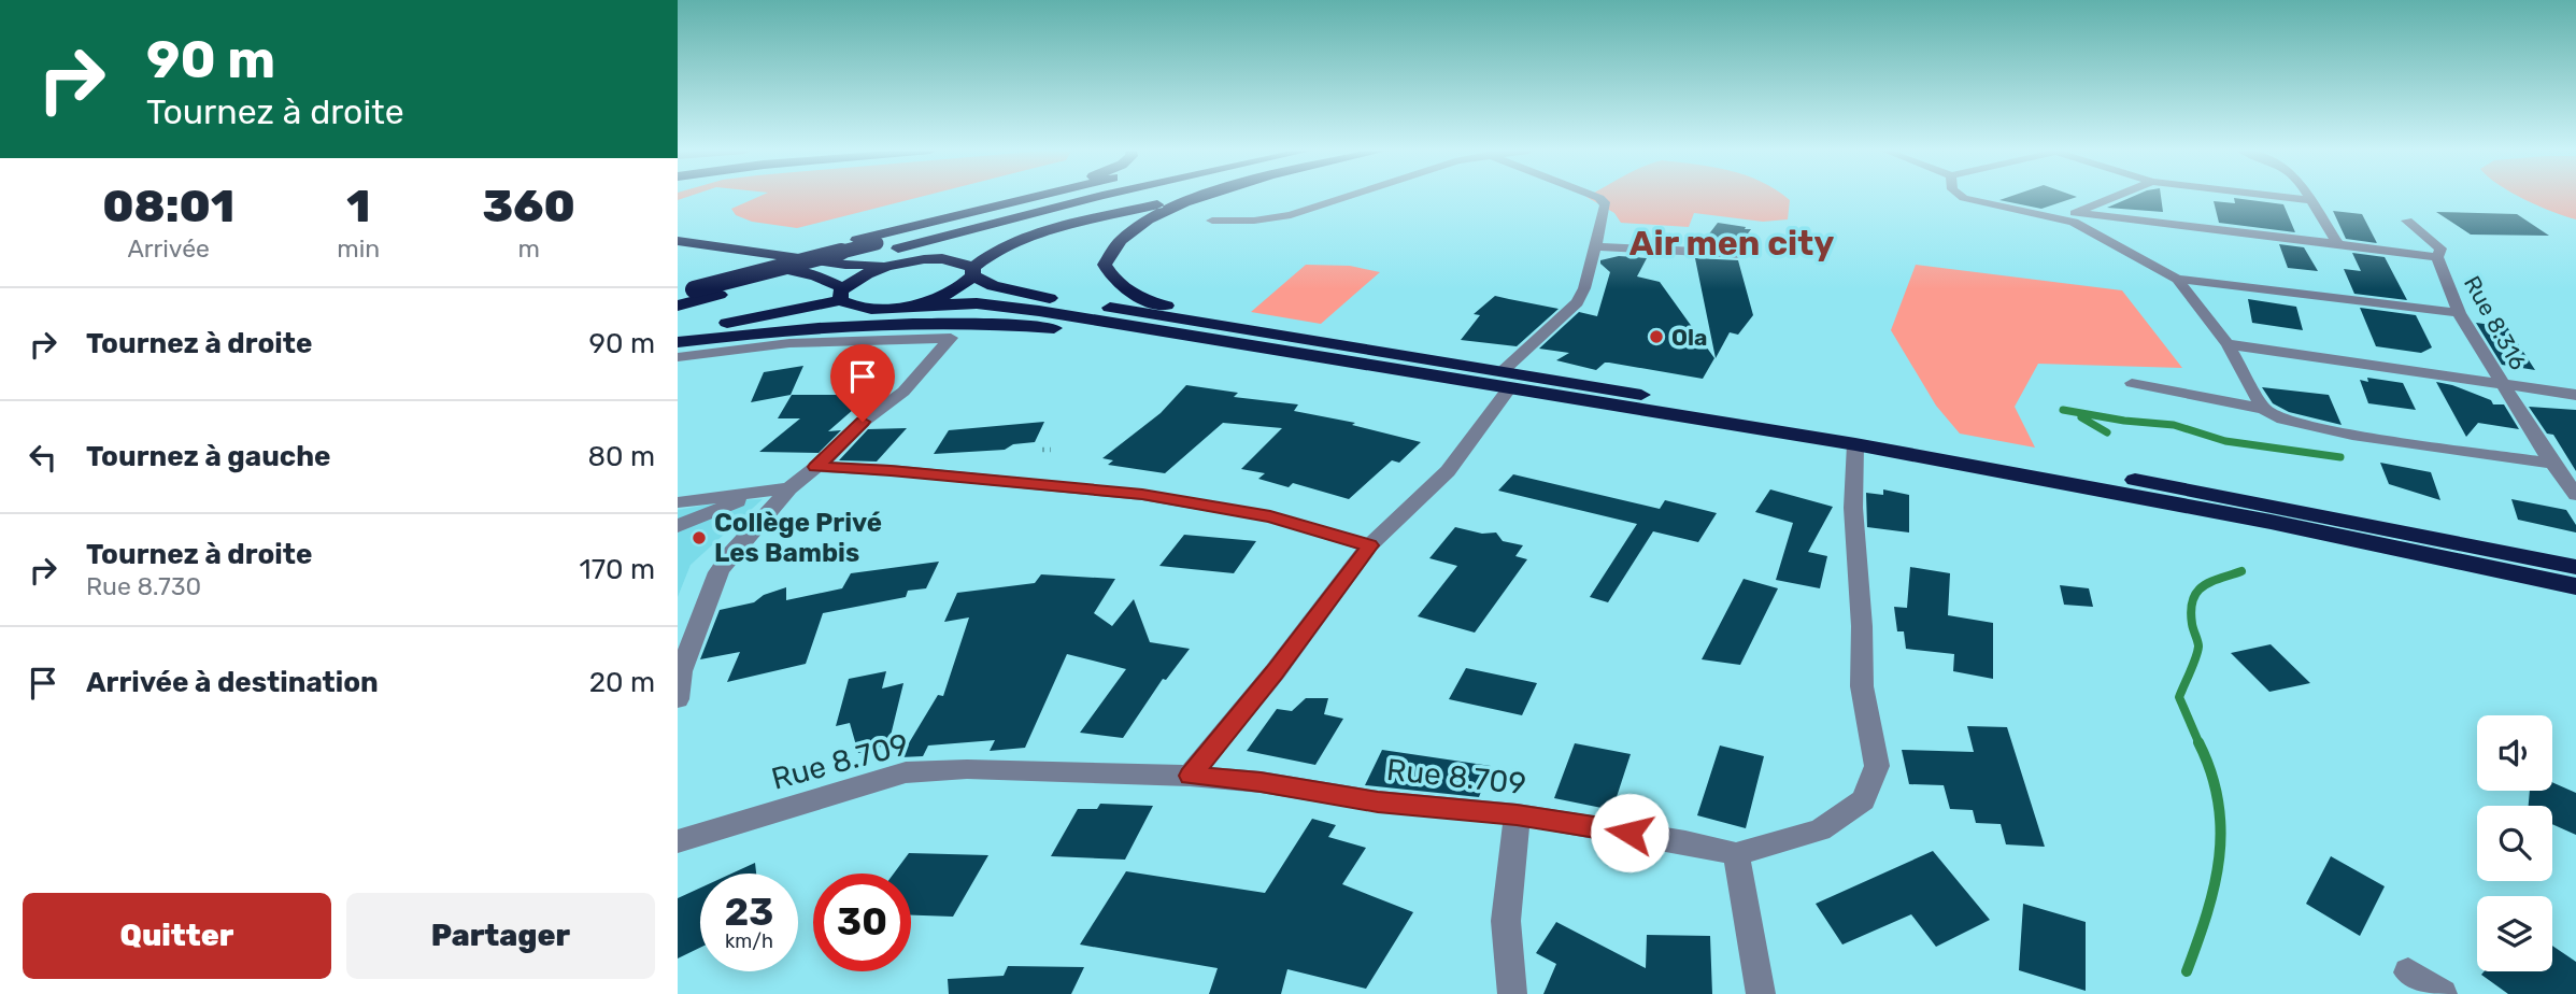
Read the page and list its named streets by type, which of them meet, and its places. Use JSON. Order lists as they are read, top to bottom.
{
  "streets": {
    "street": ["Rue 8.316", "Rue 8.709"]
  },
  "districts": ["Air men city"],
  "places": ["Ola", "Collège Privé Les Bambis"],
  "page": {
    "turn": ["90 m", "Tournez à droite"],
    "eta": [
      "08:01",
      "Arrivée",
      "1",
      "min",
      "360",
      "m"
    ],
    "list": [
      {
        "name": "Tournez à droite",
        "value": "90 m"
      },
      {
        "name": "Tournez à gauche",
        "value": "80 m"
      },
      {
        "name": "Tournez à droite",
        "note": "Rue 8.730",
        "value": "170 m"
      },
      {
        "name": "Arrivée à destination",
        "value": "20 m"
      }
    ],
    "speed": "23 km/h",
    "limit": "30",
    "buttons": ["Quitter", "Partager"]
  }
}
